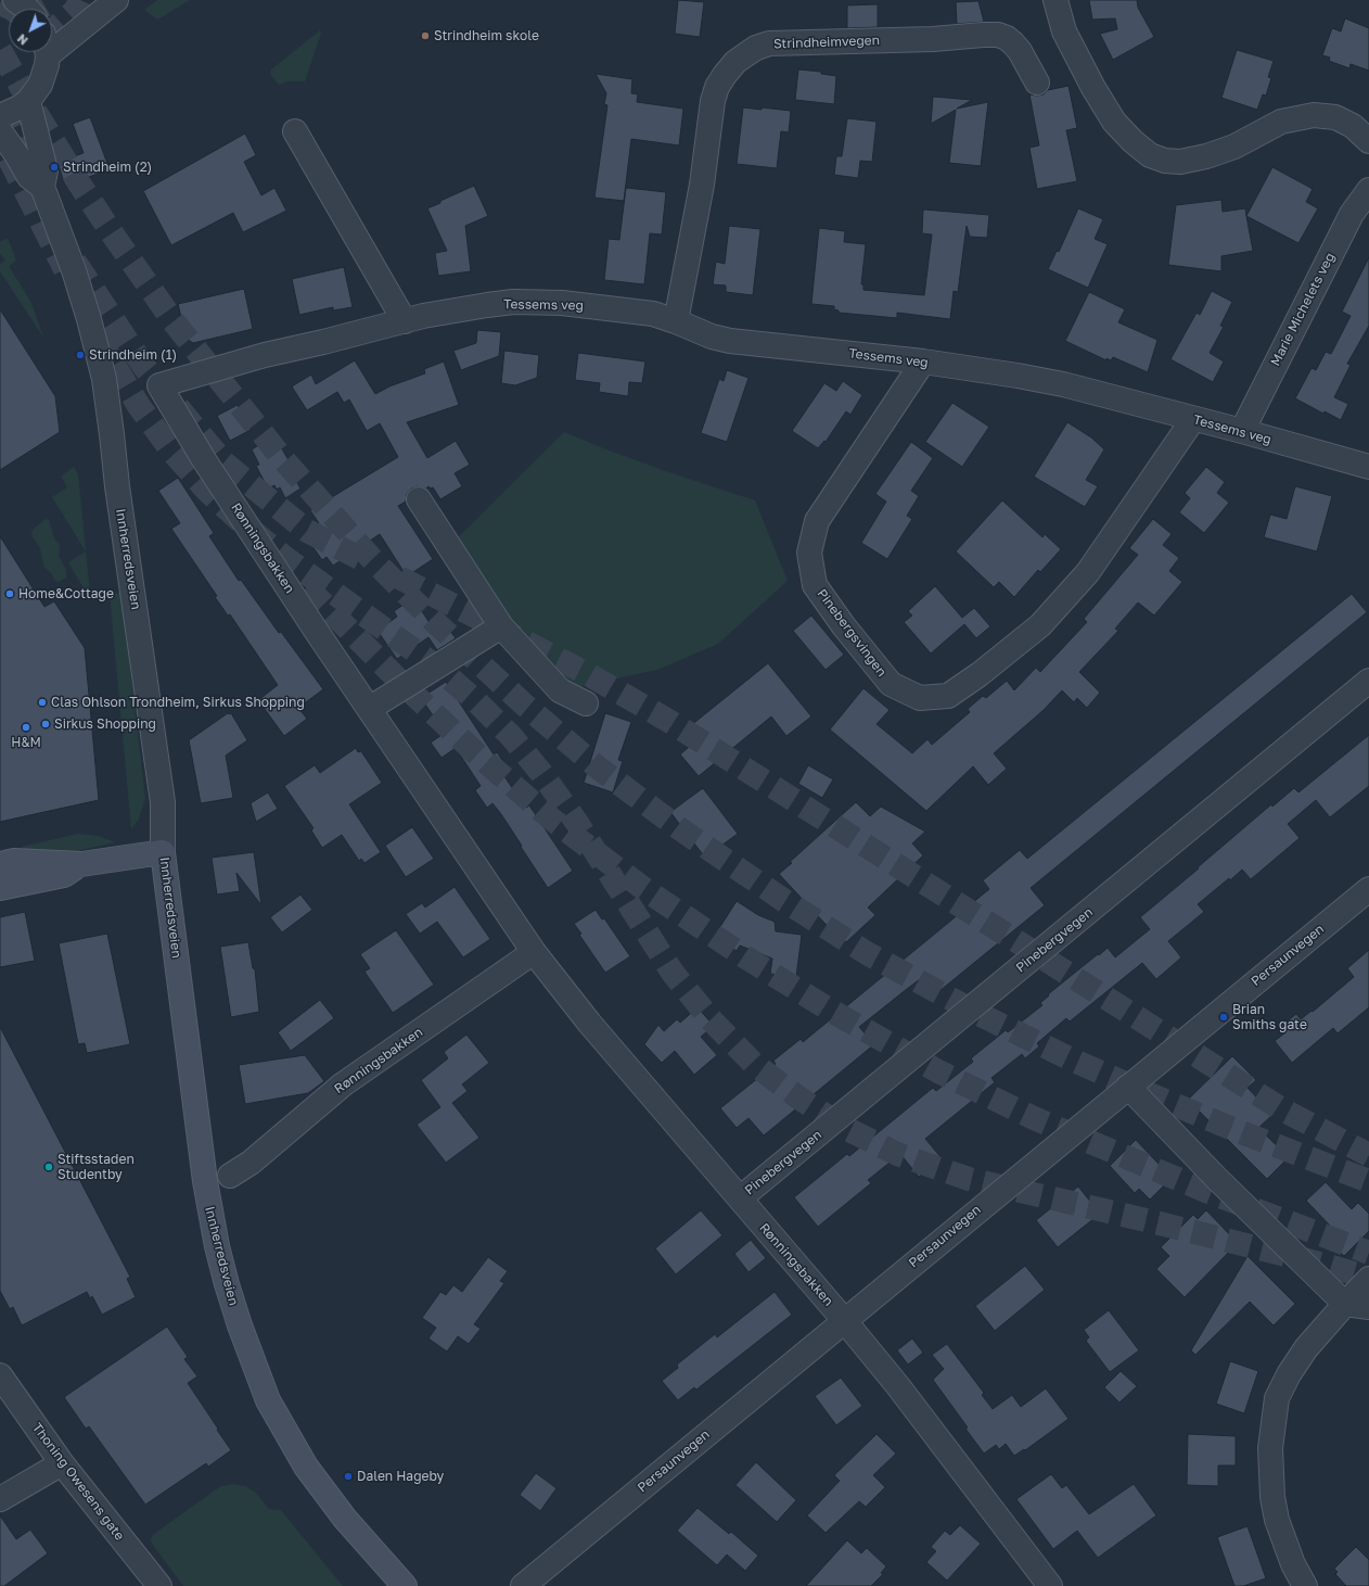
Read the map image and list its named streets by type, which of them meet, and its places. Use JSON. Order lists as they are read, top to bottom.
{
  "streets": {
    "main road": ["Innherredsveien"],
    "street": [
      "Strindheimvegen",
      "Tessems veg",
      "Marie Michelets veg",
      "Rønningsbakken",
      "Pinebergsvingen",
      "Pinebergvegen",
      "Persaunvegen",
      "Thoning Owesens gate"
    ]
  },
  "crossings": [
    ["Strindheimvegen", "Tessems veg"],
    ["Tessems veg", "Marie Michelets veg"],
    ["Tessems veg", "Rønningsbakken"],
    ["Tessems veg", "Pinebergsvingen"],
    ["Rønningsbakken", "Pinebergvegen"],
    ["Rønningsbakken", "Persaunvegen"]
  ],
  "places": [
    "Strindheim skole",
    "Strindheim (2)",
    "Strindheim (1)",
    "Home&Cottage",
    "Clas Ohlson Trondheim, Sirkus Shopping",
    "Sirkus Shopping",
    "H&M",
    "Brian Smiths gate",
    "Stiftsstaden Studentby",
    "Dalen Hageby"
  ],
  "north": "bottom left"
}
